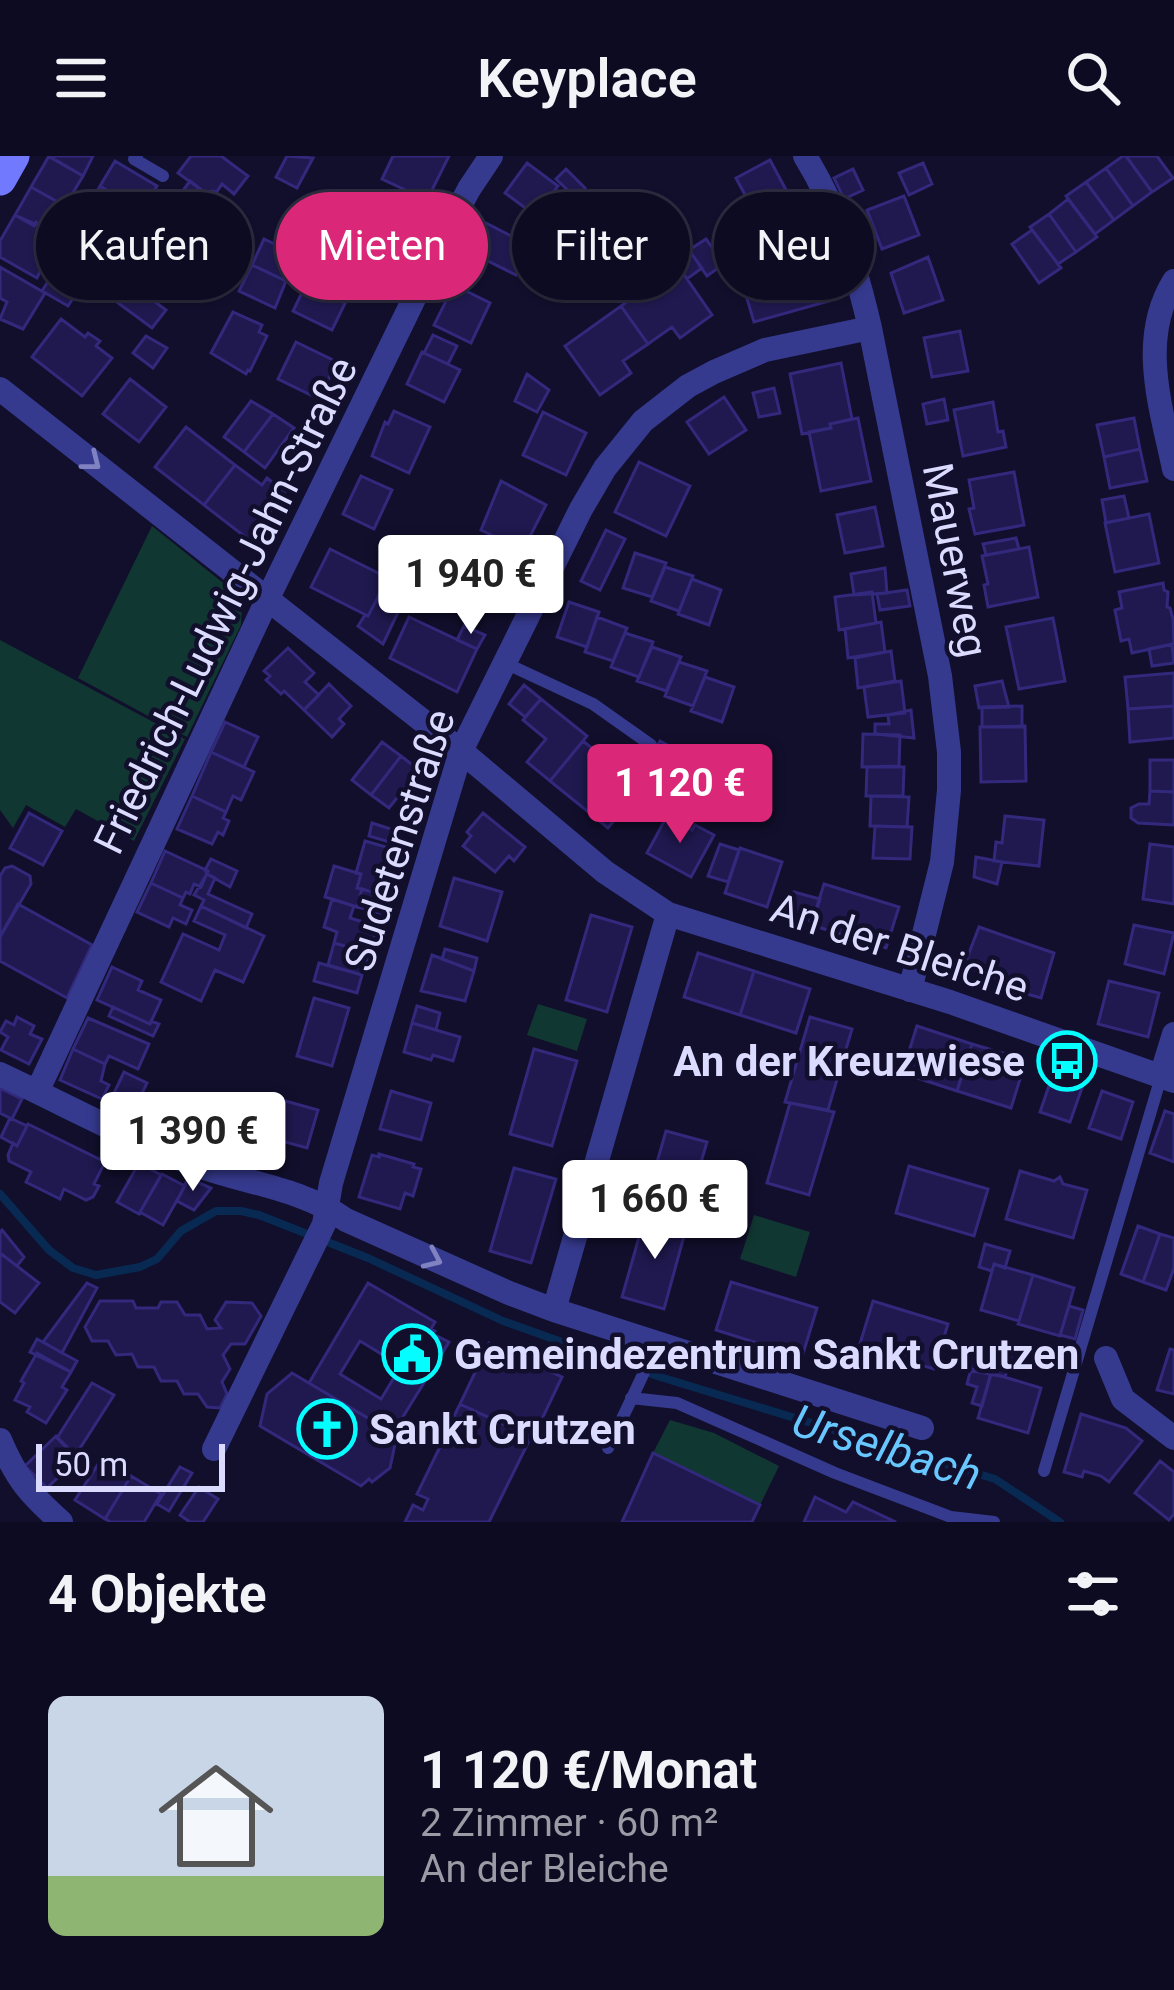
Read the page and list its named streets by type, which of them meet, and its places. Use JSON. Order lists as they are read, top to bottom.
{
  "streets": {
    "street": [
      "Mauerweg",
      "Friedrich-Ludwig-Jahn-Straße",
      "Sudetenstraße",
      "An der Bleiche"
    ]
  },
  "crossings": [
    ["Mauerweg", "Sudetenstraße"],
    ["Mauerweg", "An der Bleiche"],
    ["Friedrich-Ludwig-Jahn-Straße", "An der Bleiche"],
    ["Sudetenstraße", "An der Bleiche"]
  ],
  "water": ["Urselbach"],
  "places": {
    "bus stop": ["An der Kreuzwiese"],
    "public building": ["Gemeindezentrum Sankt Crutzen"],
    "church": ["Sankt Crutzen"]
  },
  "scale_bar": "50 m",
  "page": {
    "header": "Keyplace",
    "chip": [
      "Kaufen",
      "Mieten",
      "Filter",
      "Neu"
    ],
    "price": [
      "1 940 €",
      "1 120 €",
      "1 390 €",
      "1 660 €"
    ],
    "scale": "50 m",
    "heading": "4 Objekte",
    "list": [
      {
        "name": "1 120 €/Monat",
        "note": "2 Zimmer · 60 m² · An der Bleiche"
      }
    ]
  }
}
